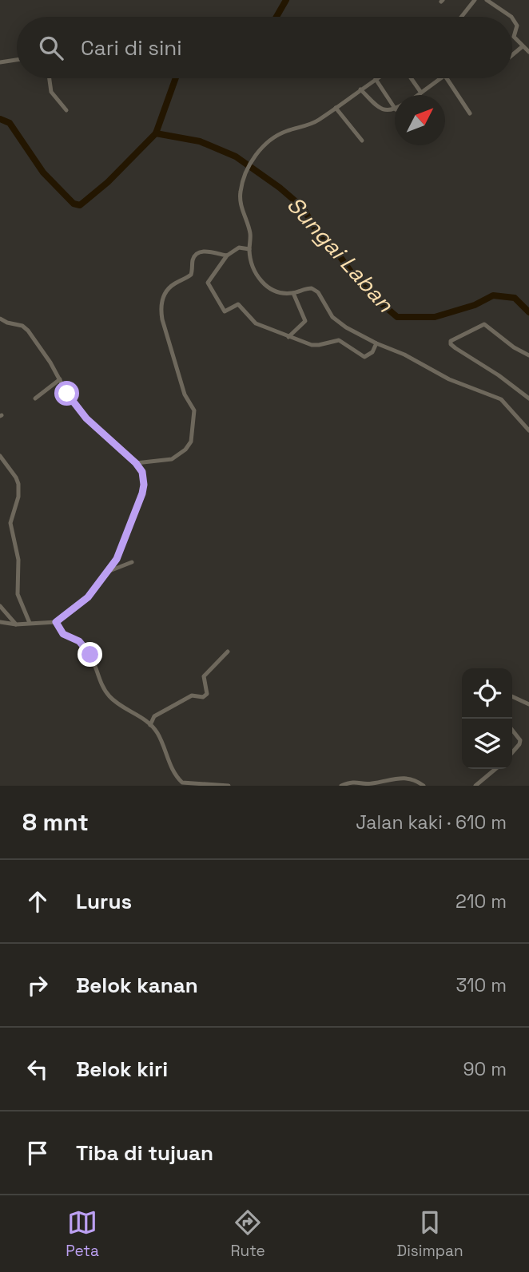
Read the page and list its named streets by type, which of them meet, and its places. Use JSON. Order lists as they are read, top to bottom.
{
  "water": ["Sungai Laban"],
  "north": "top right",
  "page": {
    "search": "Cari di sini",
    "heading": ["8 mnt", "Jalan kaki · 610 m"],
    "list": [
      ["Lurus", "210 m"],
      ["Belok kanan", "310 m"],
      ["Belok kiri", "90 m"],
      "Tiba di tujuan"
    ],
    "nav": ["Peta", "Rute", "Disimpan"]
  }
}
